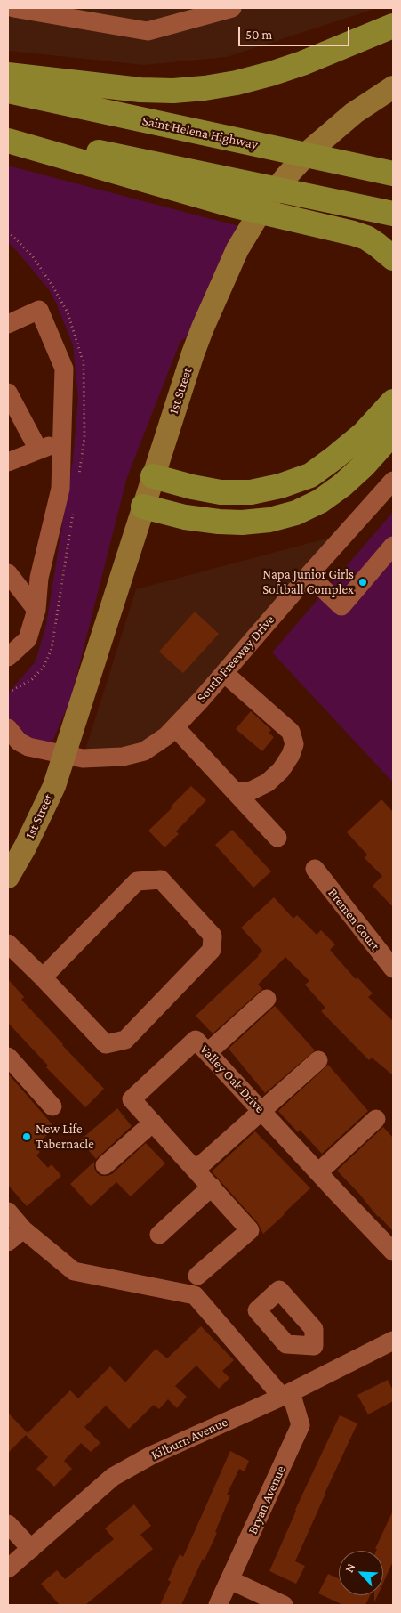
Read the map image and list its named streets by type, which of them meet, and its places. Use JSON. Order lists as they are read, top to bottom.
{
  "streets": {
    "highway": ["Saint Helena Highway"],
    "main road": ["1st Street"],
    "street": [
      "South Freeway Drive",
      "Bremen Court",
      "Valley Oak Drive",
      "Kilburn Avenue",
      "Bryan Avenue"
    ]
  },
  "crossings": [
    ["1st Street", "South Freeway Drive"],
    ["Kilburn Avenue", "Bryan Avenue"]
  ],
  "places": ["Napa Junior Girls Softball Complex", "New Life Tabernacle"],
  "scale_bar": "50 m",
  "north": "top left"
}
